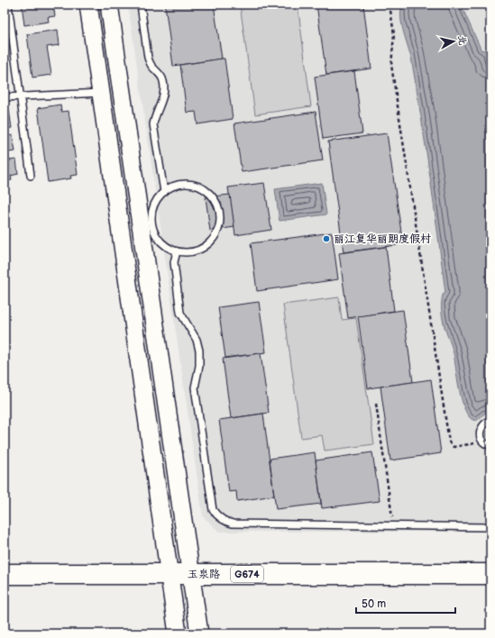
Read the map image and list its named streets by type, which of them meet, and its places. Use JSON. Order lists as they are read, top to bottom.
{
  "streets": {
    "highway": ["玉泉路", "G674"]
  },
  "places": ["丽江复华丽朗度假村"],
  "scale_bar": "50 m",
  "north": "right"
}
